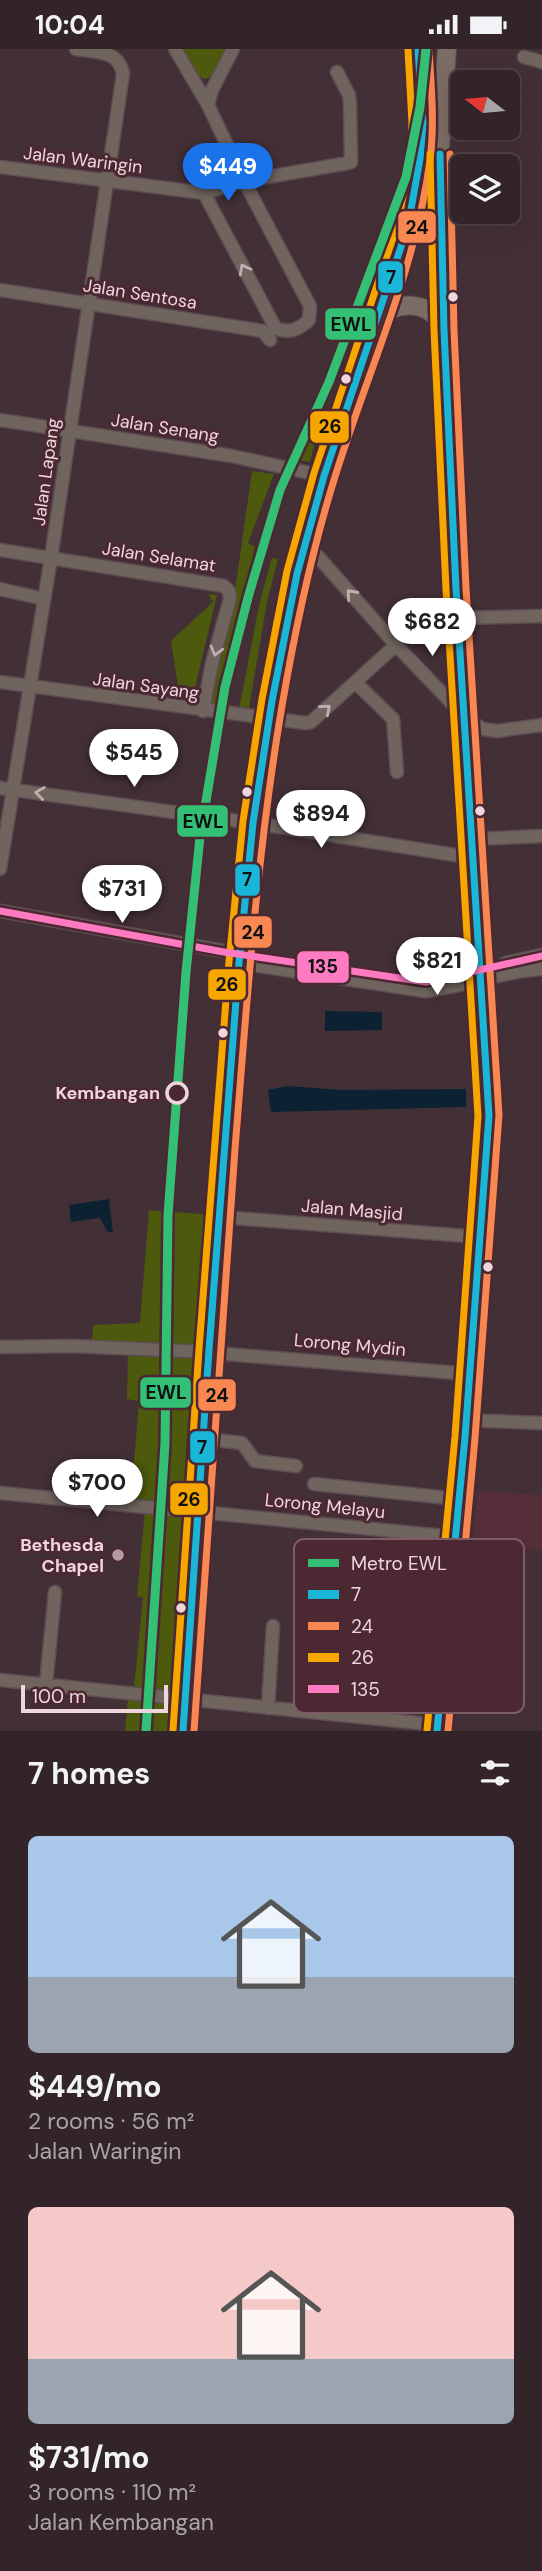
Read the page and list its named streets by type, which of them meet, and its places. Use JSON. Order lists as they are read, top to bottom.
{
  "streets": {
    "street": [
      "Jalan Waringin",
      "Jalan Sentosa",
      "Jalan Senang",
      "Jalan Lapang",
      "Jalan Selamat",
      "Jalan Sayang",
      "Jalan Masjid",
      "Lorong Mydin",
      "Lorong Melayu"
    ]
  },
  "crossings": [
    ["Jalan Waringin", "Jalan Lapang"],
    ["Jalan Sentosa", "Jalan Lapang"],
    ["Jalan Senang", "Jalan Lapang"],
    ["Jalan Lapang", "Jalan Selamat"],
    ["Jalan Lapang", "Jalan Sayang"],
    ["Jalan Selamat", "Jalan Sayang"]
  ],
  "places": ["Kembangan", "Bethesda Chapel"],
  "lines": [
    "metro line EWL",
    "transit line 7",
    "transit line 24",
    "transit line 26",
    "transit line 135"
  ],
  "legend": [
    "Metro EWL",
    "7",
    "24",
    "26",
    "135"
  ],
  "scale_bar": "100 m",
  "north": "left",
  "page": {
    "status": "10:04",
    "price": [
      "$449",
      "$682",
      "$545",
      "$894",
      "$731",
      "$821",
      "$700"
    ],
    "scale": "100 m",
    "heading": "7 homes",
    "list": [
      {
        "name": "$449/mo",
        "note": "2 rooms · 56 m² · Jalan Waringin"
      },
      {
        "name": "$731/mo",
        "note": "3 rooms · 110 m² · Jalan Kembangan"
      }
    ]
  }
}
